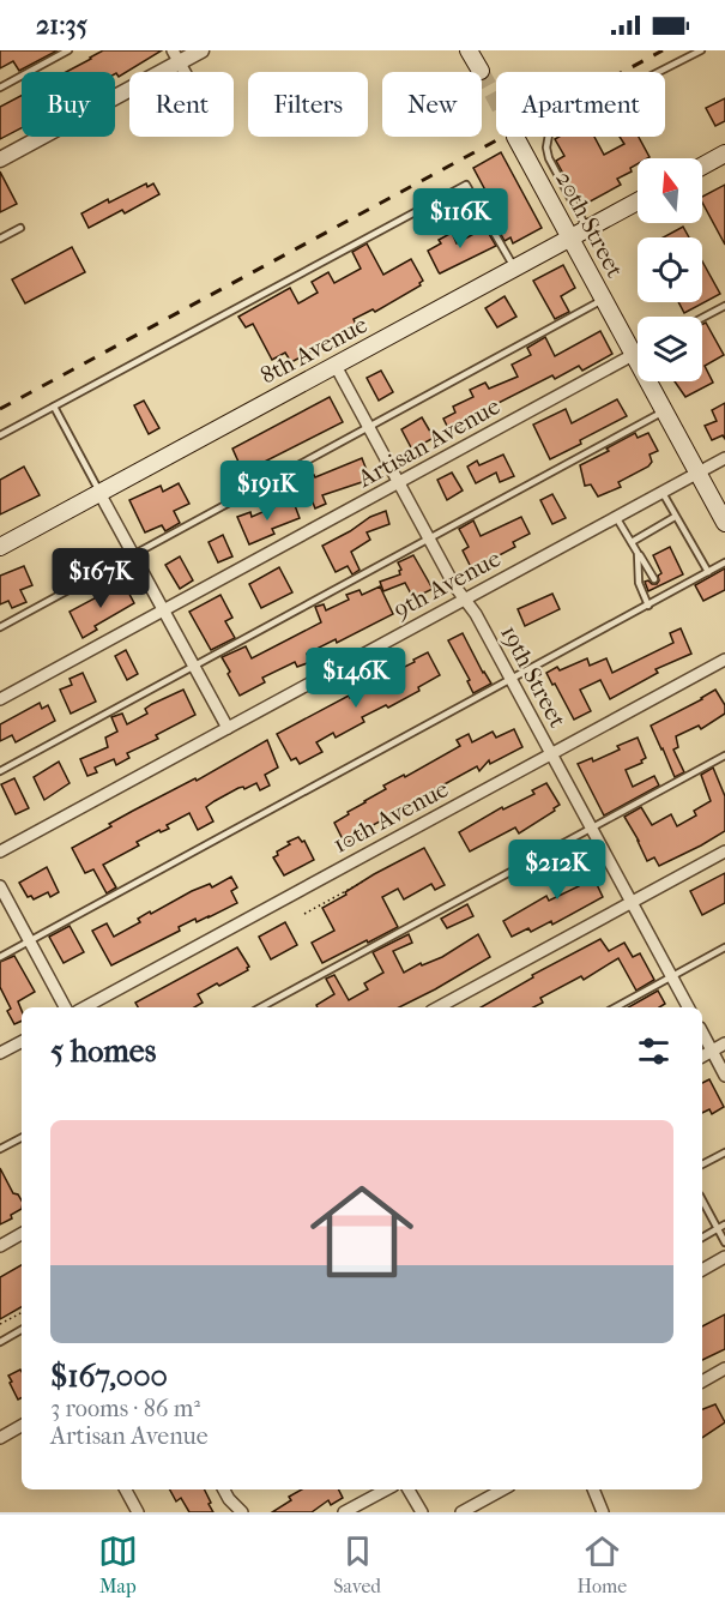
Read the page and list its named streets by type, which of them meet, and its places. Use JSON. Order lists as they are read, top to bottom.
{
  "streets": {
    "main road": ["20th Street", "8th Avenue"],
    "street": [
      "Artisan Avenue",
      "9th Avenue",
      "19th Street",
      "10th Avenue"
    ]
  },
  "crossings": [
    ["20th Street", "8th Avenue"],
    ["20th Street", "Artisan Avenue"],
    ["20th Street", "9th Avenue"],
    ["8th Avenue", "19th Street"],
    ["Artisan Avenue", "19th Street"],
    ["9th Avenue", "19th Street"],
    ["19th Street", "10th Avenue"]
  ],
  "north": "top",
  "page": {
    "status": "21:35",
    "chip": [
      "Buy",
      "Rent",
      "Filters",
      "New",
      "Apartment"
    ],
    "price": [
      "$116K",
      "$191K",
      "$167K",
      "$146K",
      "$212K"
    ],
    "heading": "5 homes",
    "list": [
      {
        "name": "$167,000",
        "note": "3 rooms · 86 m² · Artisan Avenue"
      }
    ],
    "tabs": ["Map", "Saved", "Home"]
  }
}
